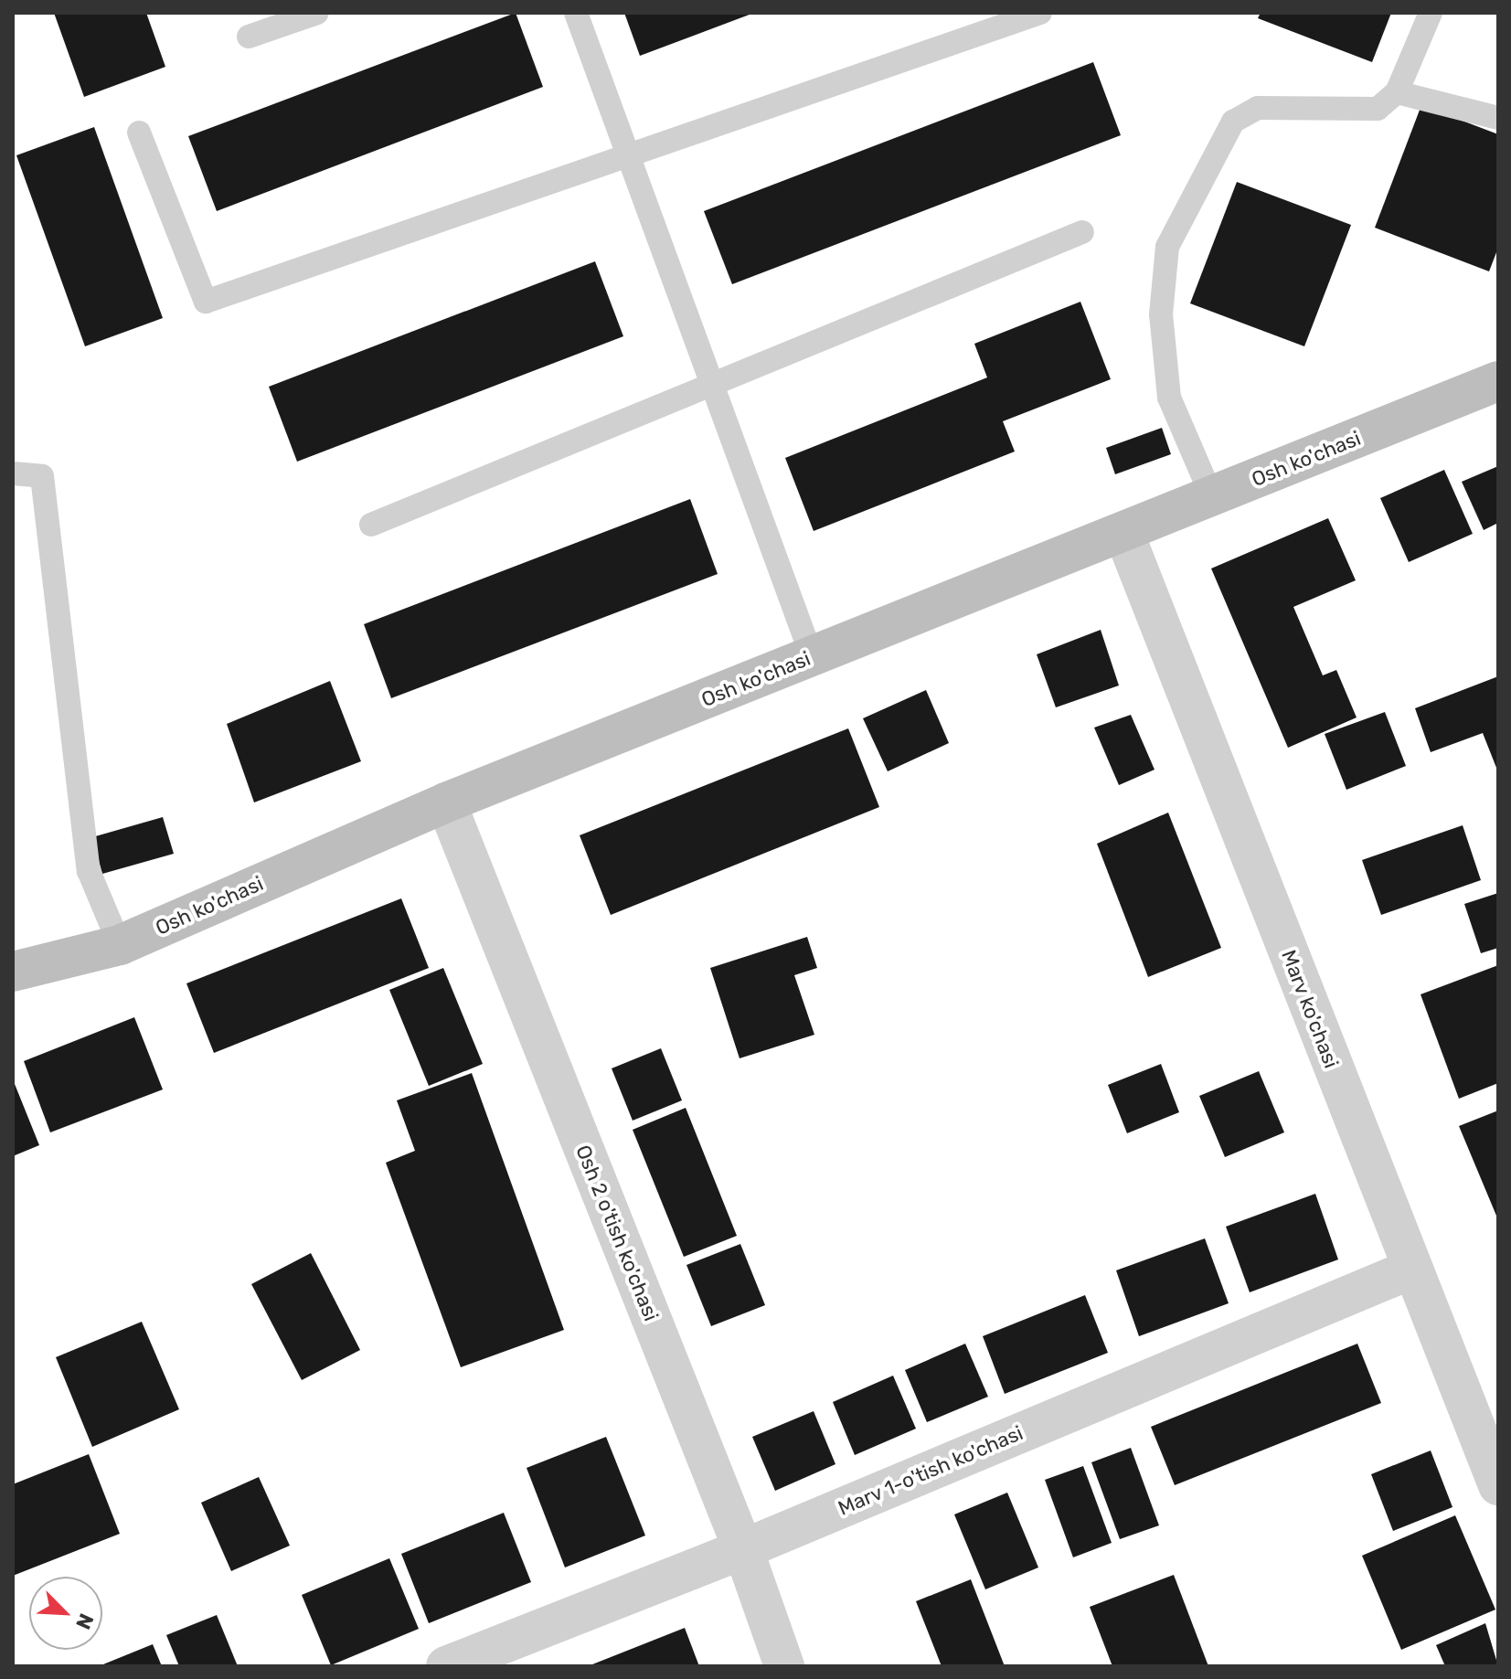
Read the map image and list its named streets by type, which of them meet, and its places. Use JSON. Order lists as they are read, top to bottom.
{
  "streets": {
    "street": [
      "Osh ko'chasi",
      "Marv ko'chasi",
      "Osh 2 o'tish ko'chasi",
      "Marv 1-o'tish ko'chasi"
    ]
  },
  "crossings": [
    ["Osh ko'chasi", "Marv ko'chasi"],
    ["Osh ko'chasi", "Osh 2 o'tish ko'chasi"],
    ["Marv ko'chasi", "Marv 1-o'tish ko'chasi"],
    ["Osh 2 o'tish ko'chasi", "Marv 1-o'tish ko'chasi"]
  ],
  "north": "bottom right"
}
